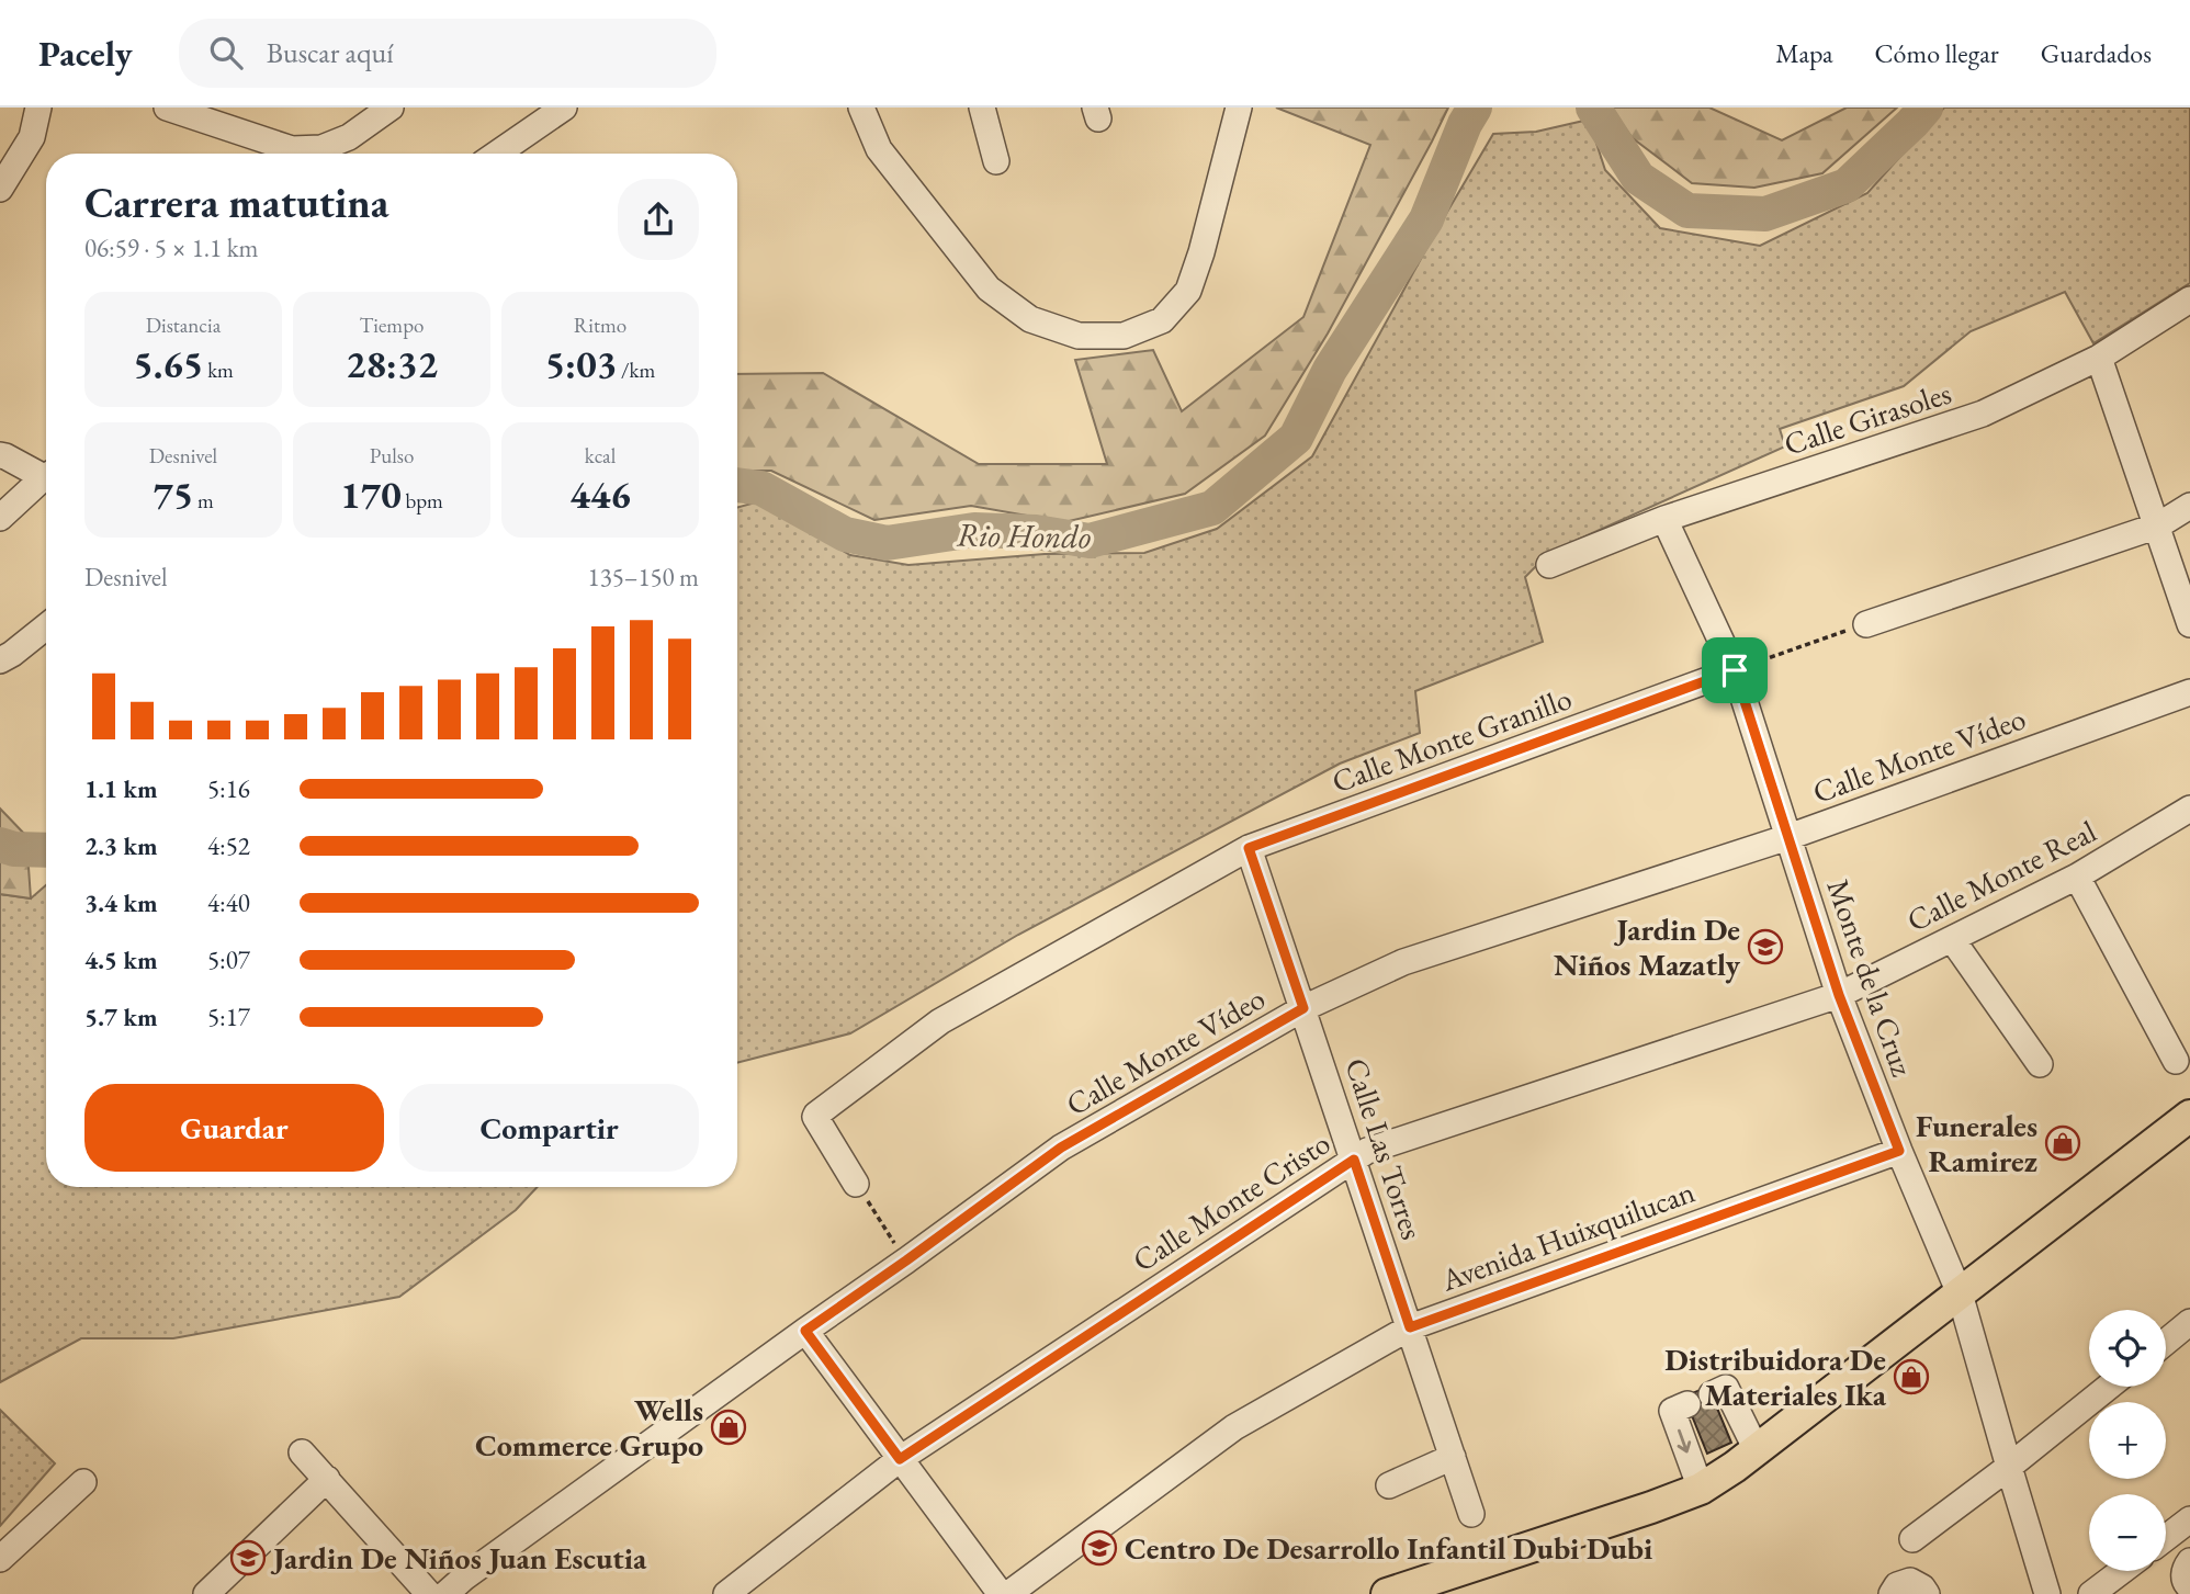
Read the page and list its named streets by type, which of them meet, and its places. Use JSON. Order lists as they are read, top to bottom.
{
  "streets": {
    "street": [
      "Calle Girasoles",
      "Calle Monte Granillo",
      "Calle Monte Vídeo",
      "Calle Monte Real",
      "Monte de la Cruz",
      "Calle Las Torres",
      "Calle Monte Cristo",
      "Avenida Huixquilucan"
    ]
  },
  "crossings": [
    ["Calle Girasoles", "Monte de la Cruz"],
    ["Calle Monte Granillo", "Monte de la Cruz"],
    ["Calle Monte Granillo", "Calle Las Torres"],
    ["Calle Monte Vídeo", "Monte de la Cruz"],
    ["Calle Monte Vídeo", "Calle Las Torres"],
    ["Calle Monte Real", "Monte de la Cruz"],
    ["Calle Monte Real", "Calle Monte Cristo"],
    ["Monte de la Cruz", "Calle Monte Cristo"],
    ["Monte de la Cruz", "Avenida Huixquilucan"],
    ["Calle Las Torres", "Calle Monte Cristo"],
    ["Calle Las Torres", "Avenida Huixquilucan"]
  ],
  "water": ["Rio Hondo"],
  "places": {
    "school or university": ["Jardin De Niños Mazatly", "Centro De Desarrollo Infantil Dubi Dubi", "Jardin De Niños Juan Escutia"],
    "shop": ["Funerales Ramirez", "Distribuidora De Materiales Ika", "Wells Commerce Grupo"]
  },
  "page": {
    "header": "Pacely",
    "search": "Buscar aquí",
    "nav": ["Mapa", "Cómo llegar", "Guardados"],
    "heading": ["Carrera matutina", "06:59 · 5 × 1.1 km"],
    "stats": [
      ["Distancia", "5.65 km"],
      ["Tiempo", "28:32"],
      ["Ritmo", "5:03 /km"],
      ["Desnivel", "75 m"],
      ["Pulso", "170 bpm"],
      ["kcal", "446"]
    ],
    "chart": ["Desnivel", "135–150 m"],
    "list": [
      {
        "name": "1.1 km",
        "note": "5:16"
      },
      {
        "name": "2.3 km",
        "note": "4:52"
      },
      {
        "name": "3.4 km",
        "note": "4:40"
      },
      {
        "name": "4.5 km",
        "note": "5:07"
      },
      {
        "name": "5.7 km",
        "note": "5:17"
      }
    ],
    "buttons": ["Guardar", "Compartir"],
    "map_buttons": ["+", "−"]
  }
}
